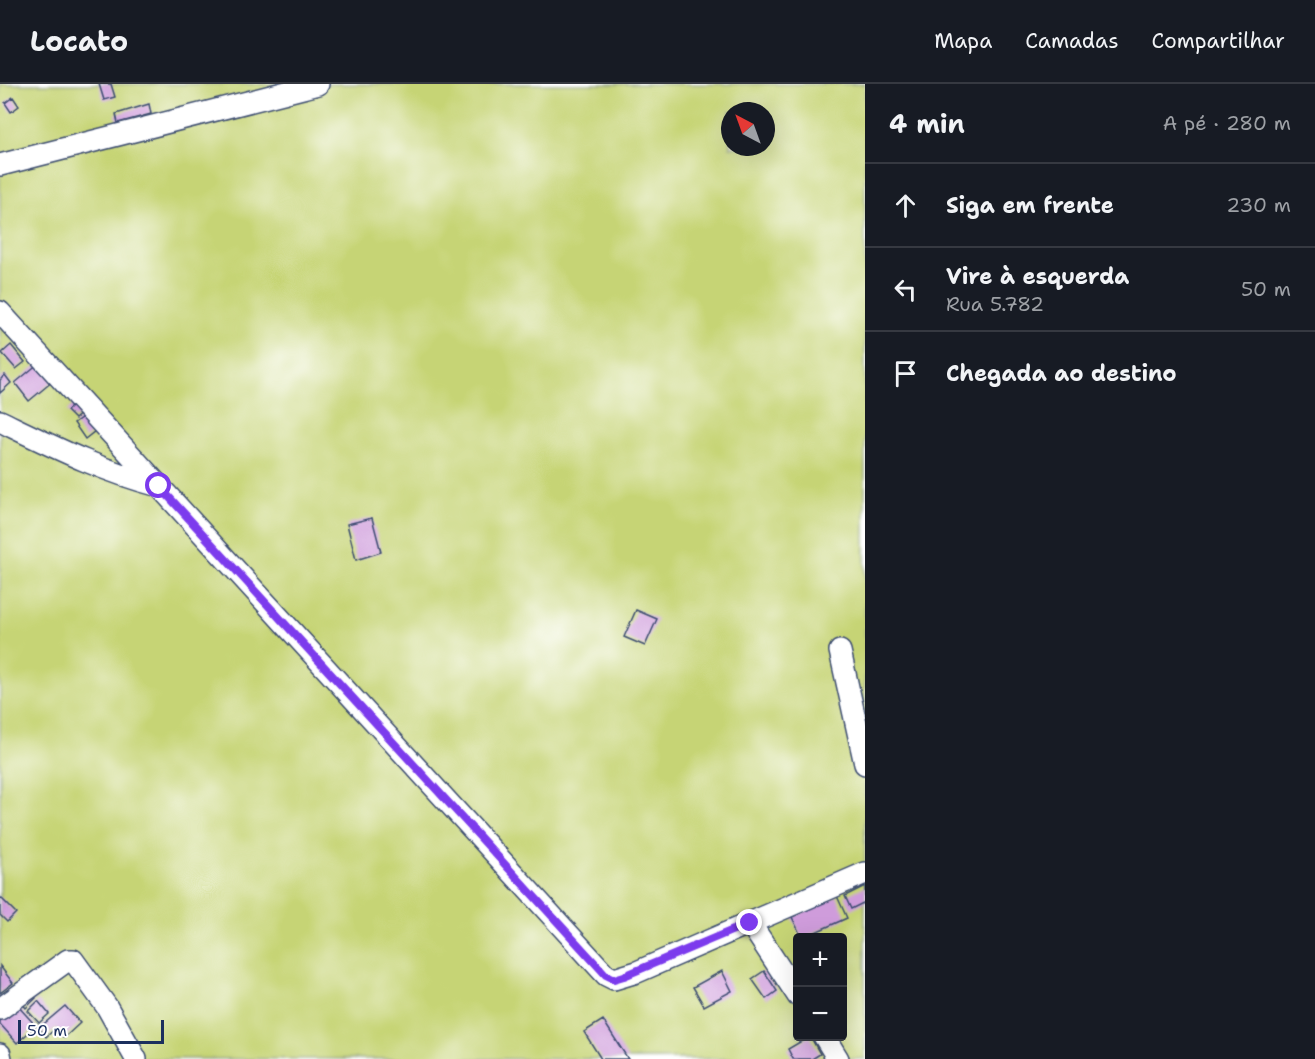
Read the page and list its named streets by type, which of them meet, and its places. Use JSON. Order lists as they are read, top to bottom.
{
  "scale_bar": "50 m",
  "north": "top left",
  "page": {
    "header": "Locato",
    "nav": ["Mapa", "Camadas", "Compartilhar"],
    "heading": ["4 min", "A pé · 280 m"],
    "list": [
      ["Siga em frente", "230 m"],
      ["Vire à esquerda", "Rua 5.782", "50 m"],
      "Chegada ao destino"
    ],
    "map_buttons": ["+", "−"],
    "scale": "50 m"
  }
}
